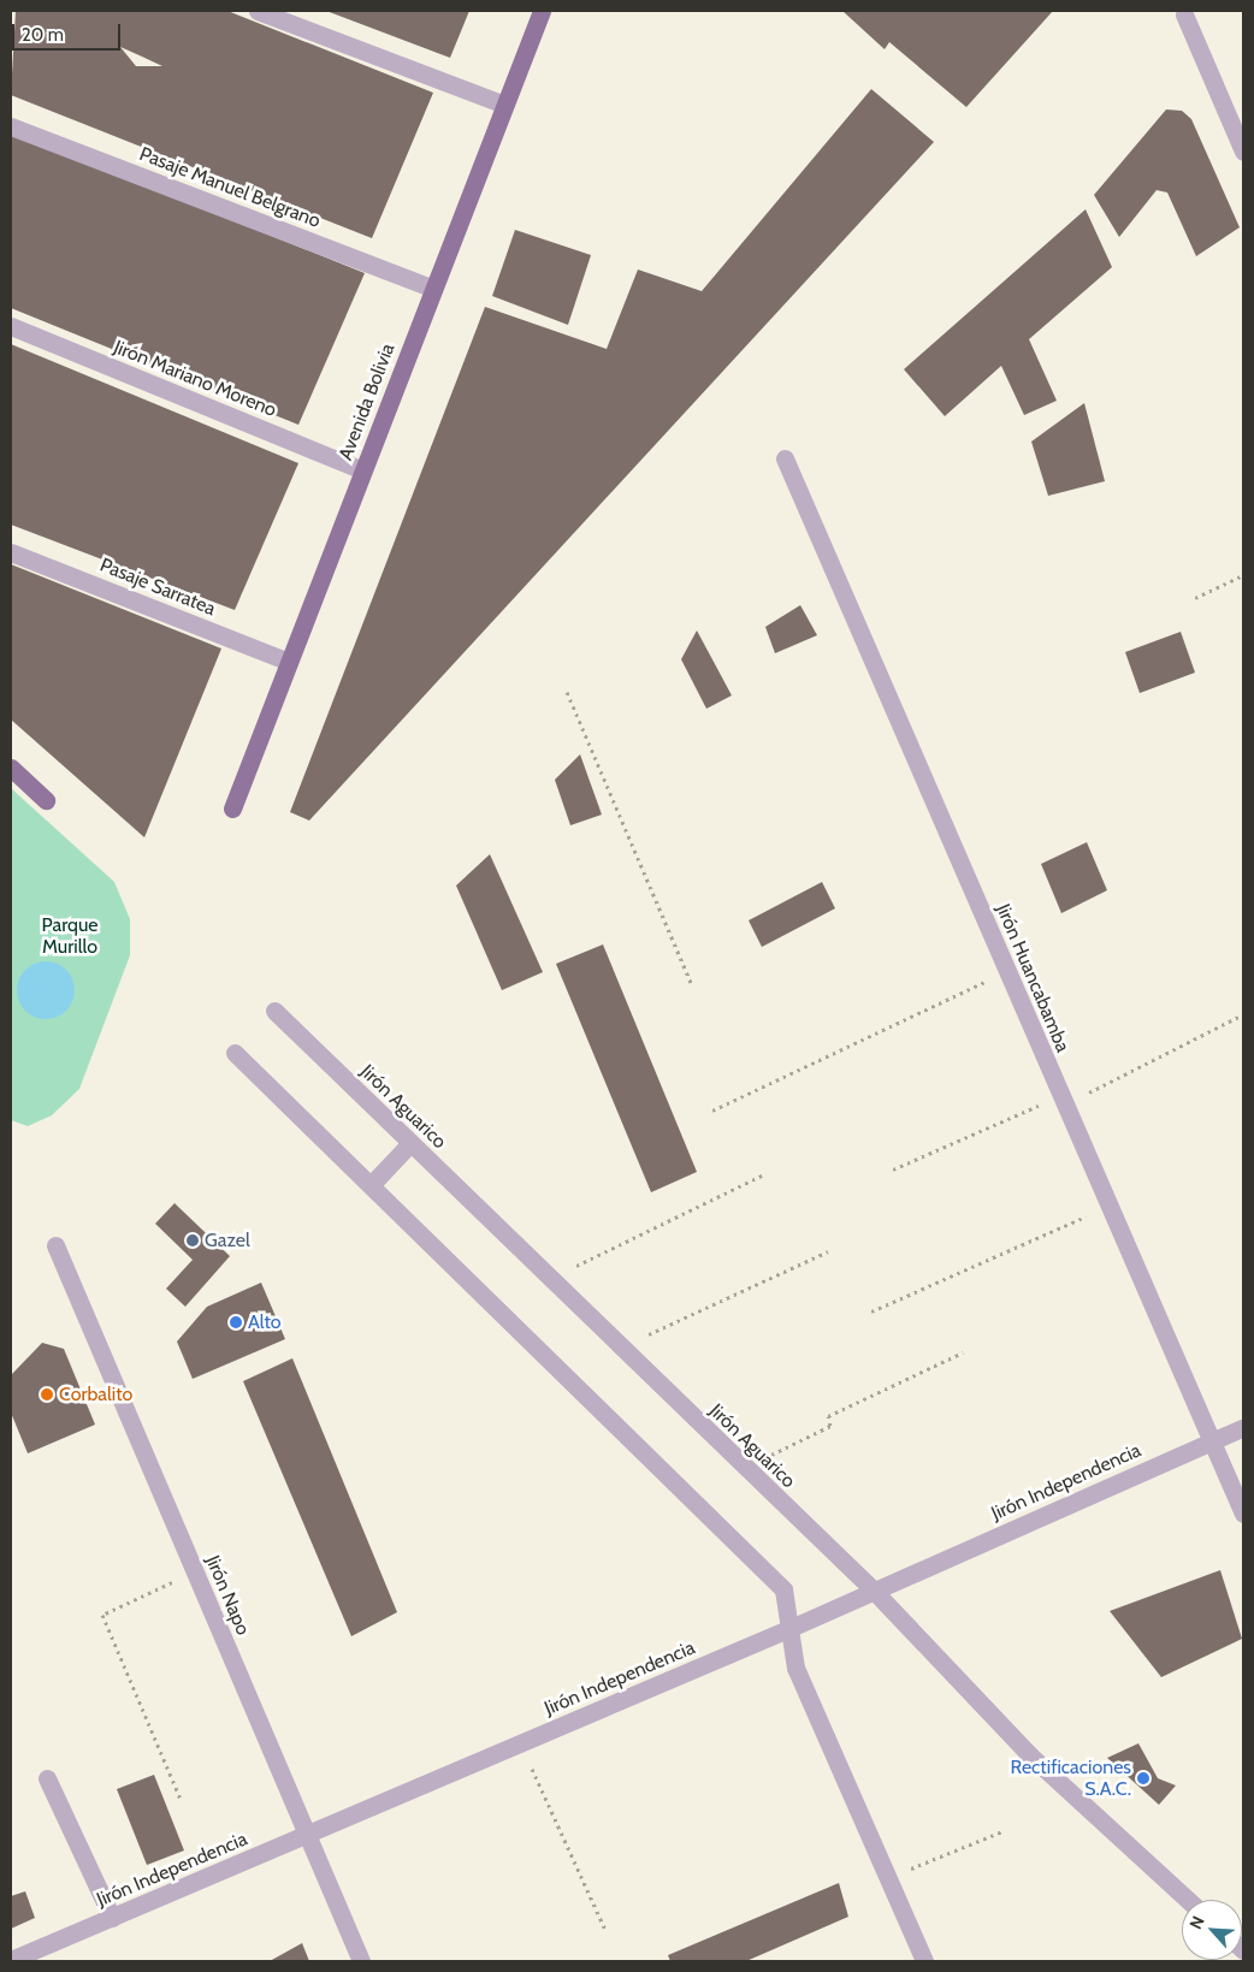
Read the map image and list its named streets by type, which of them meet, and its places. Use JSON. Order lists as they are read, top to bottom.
{
  "streets": {
    "main road": ["Avenida Bolivia"],
    "street": [
      "Pasaje Manuel Belgrano",
      "Jirón Mariano Moreno",
      "Pasaje Sarratea",
      "Jirón Huancabamba",
      "Jirón Aguarico",
      "Jirón Independencia",
      "Jirón Napo"
    ]
  },
  "crossings": [
    ["Pasaje Manuel Belgrano", "Avenida Bolivia"],
    ["Jirón Mariano Moreno", "Avenida Bolivia"],
    ["Avenida Bolivia", "Pasaje Sarratea"],
    ["Jirón Huancabamba", "Jirón Independencia"],
    ["Jirón Aguarico", "Jirón Independencia"],
    ["Jirón Independencia", "Jirón Napo"]
  ],
  "parks": ["Parque Murillo"],
  "places": [
    "Gazel",
    "Alto",
    "Corbalito",
    "Rectificaciones S.A.C."
  ],
  "scale_bar": "20 m",
  "north": "top left"
}
